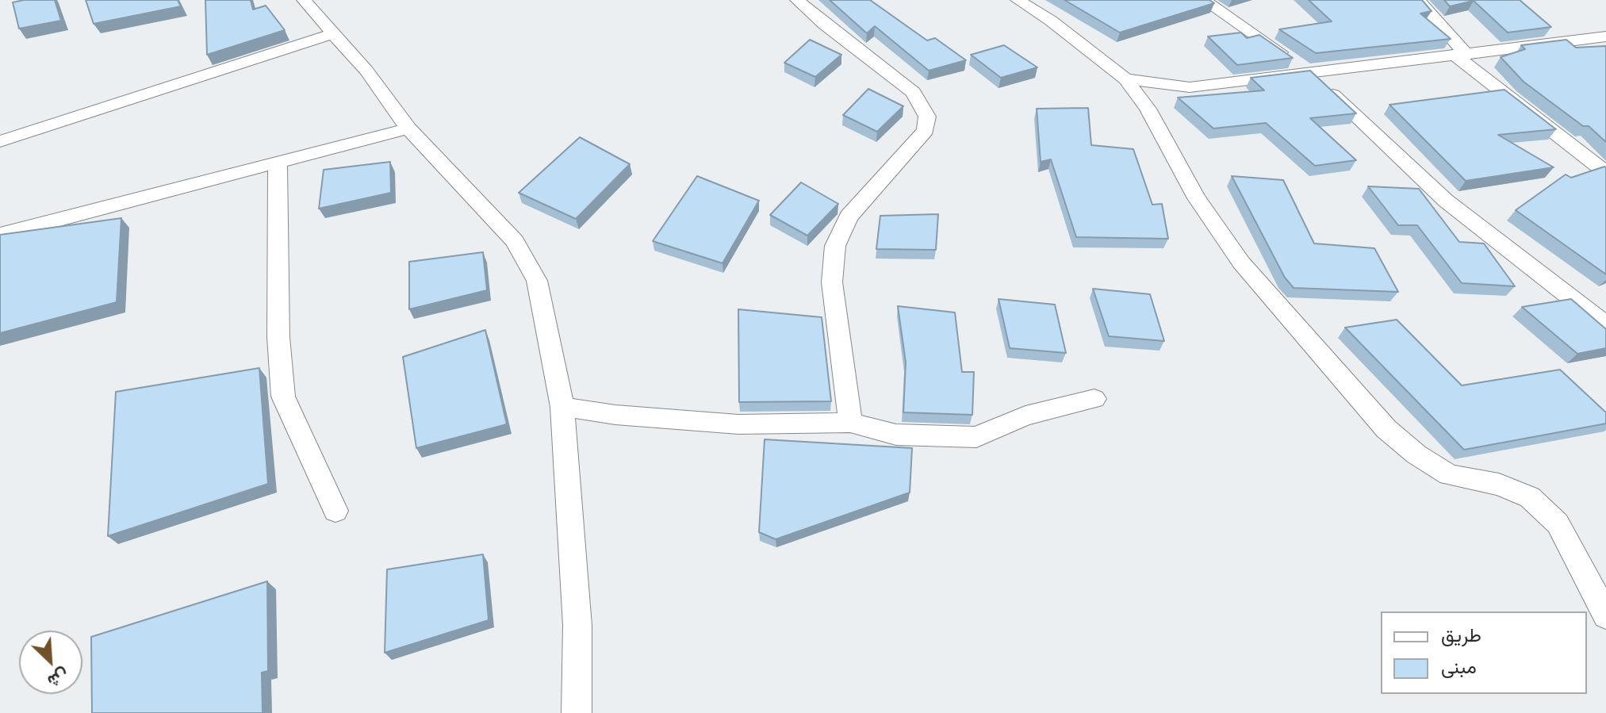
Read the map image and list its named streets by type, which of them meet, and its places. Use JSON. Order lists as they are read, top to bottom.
{
  "legend": ["طريق", "مبنى"],
  "north": "bottom right"
}
